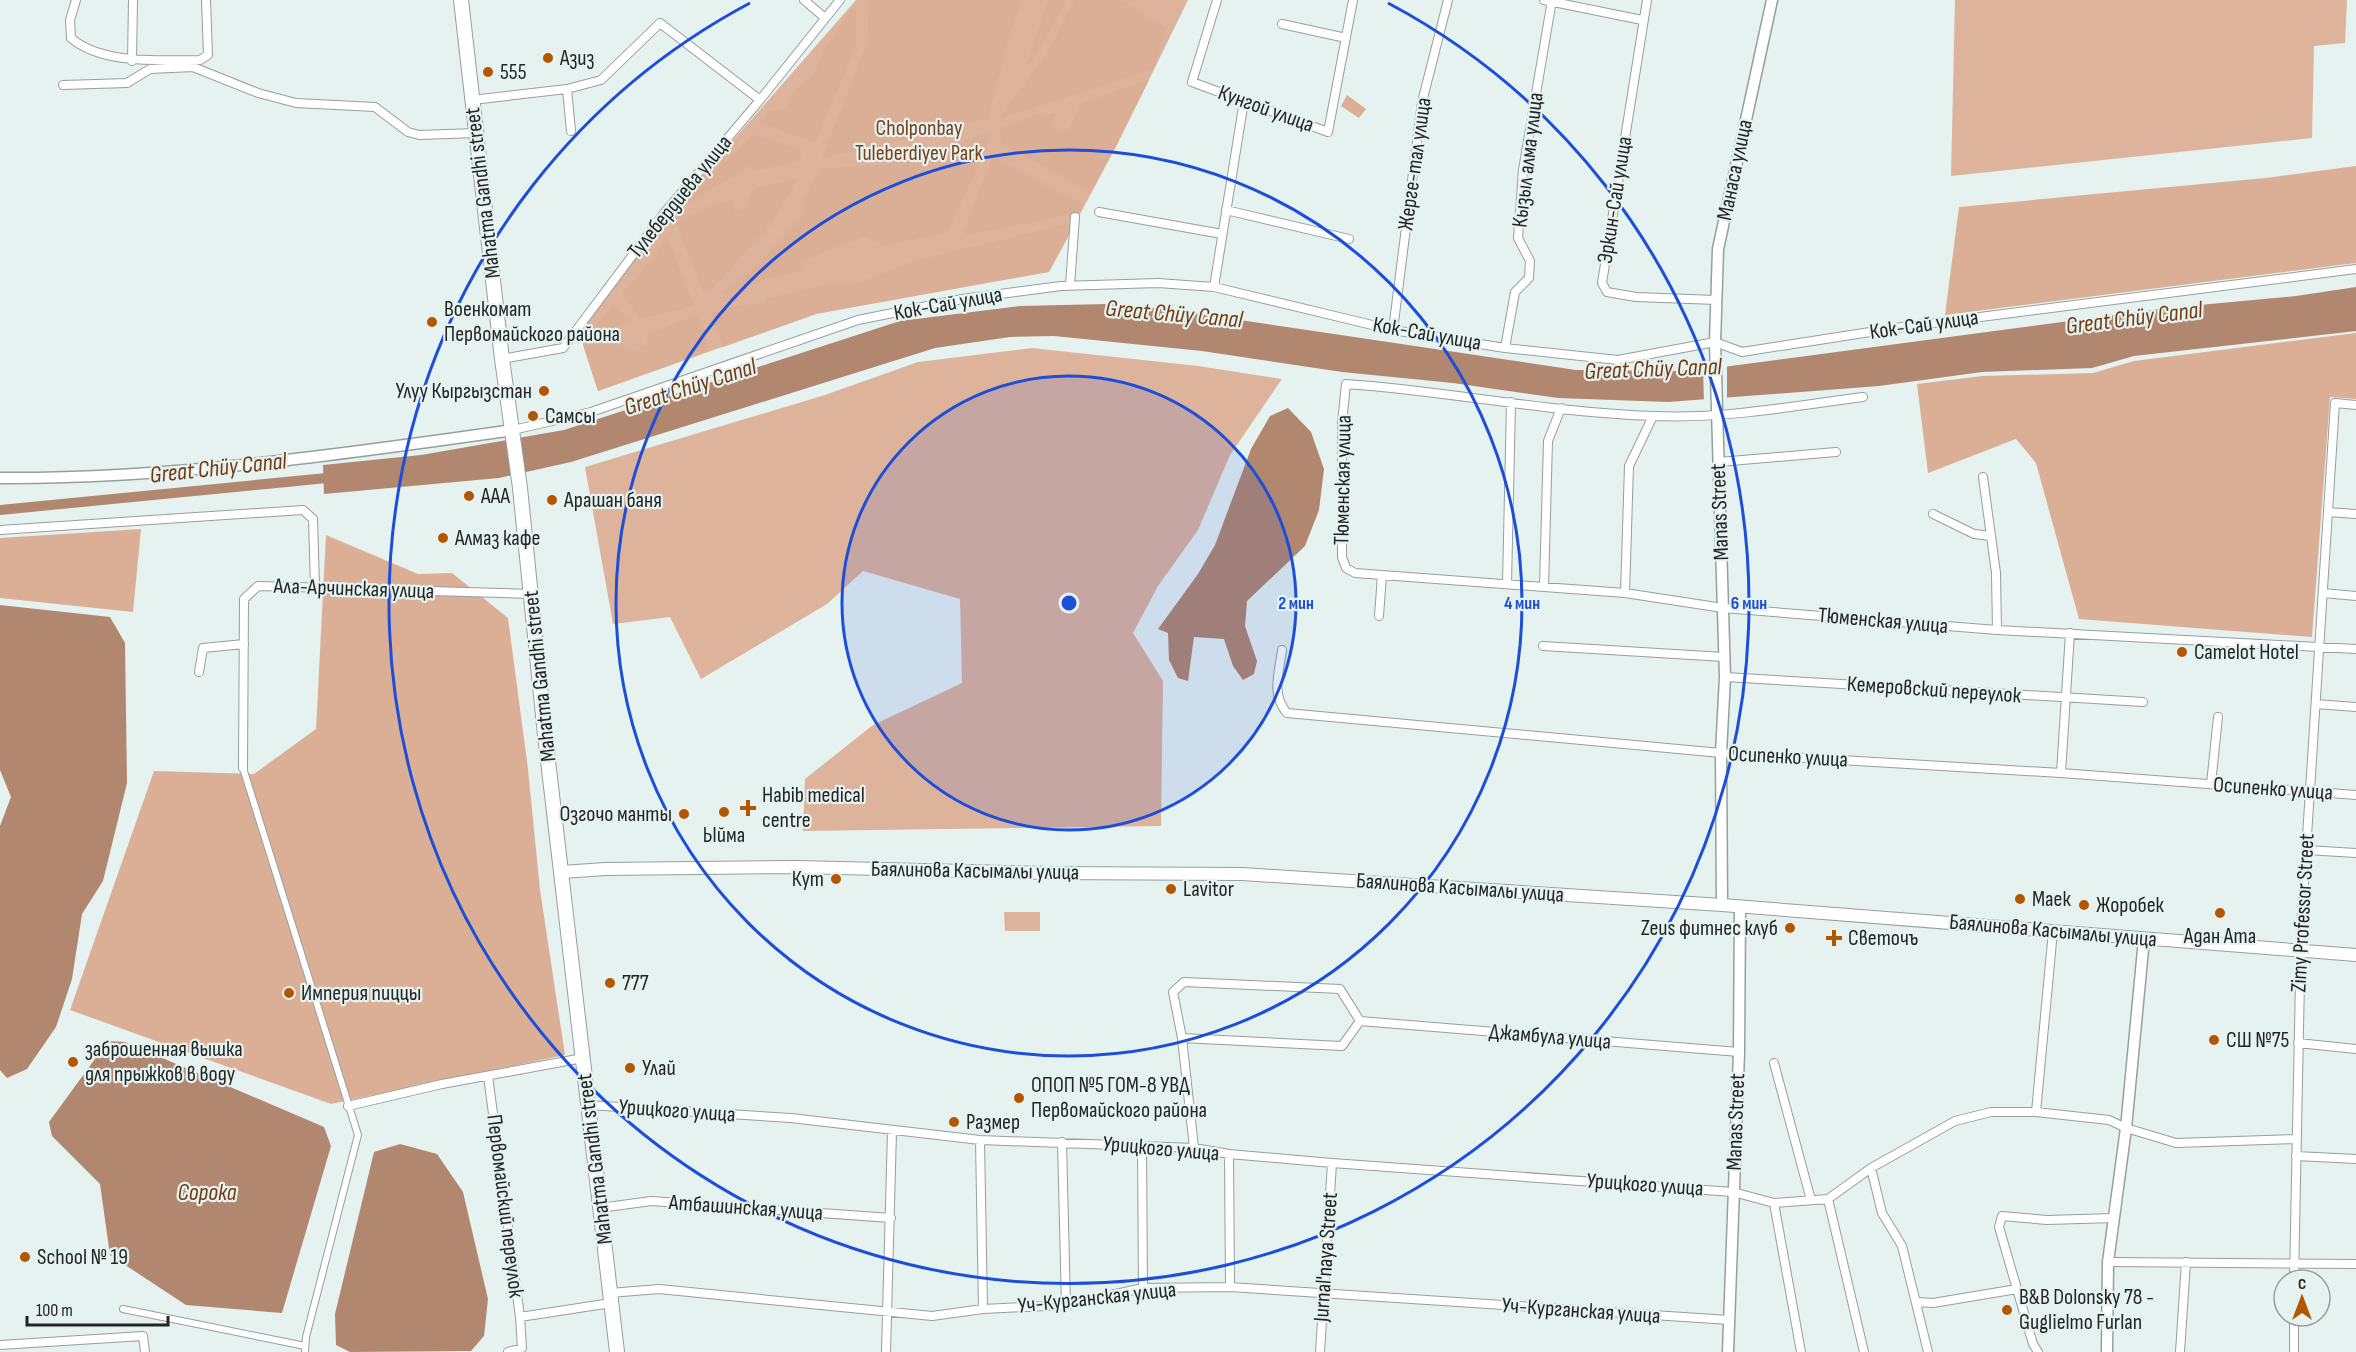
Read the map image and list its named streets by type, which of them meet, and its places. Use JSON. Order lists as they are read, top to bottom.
{
  "streets": {
    "main road": ["Mahatma Gandhi street", "Баялинова Касымалы улица"],
    "street": [
      "Кунгой улица",
      "Кызыл алма улица",
      "Жерге-тал улица",
      "Манаса улица",
      "Тулебердиева улица",
      "Эркин-Сай улица",
      "Кок-Сай улица",
      "Тюменская улица",
      "Manas Street",
      "Ала-Арчинская улица",
      "Кемеровский переулок",
      "Осипенко улица",
      "Zimy Professor Street",
      "Джамбула улица",
      "Урицкого улица",
      "Первомайский переулок",
      "Атбашинская улица",
      "Jurnal'naya Street",
      "Уч-Курганская улица"
    ]
  },
  "crossings": [
    ["Кызыл алма улица", "Кок-Сай улица"],
    ["Жерге-тал улица", "Кок-Сай улица"],
    ["Манаса улица", "Эркин-Сай улица"],
    ["Манаса улица", "Кок-Сай улица"],
    ["Манаса улица", "Manas Street"],
    ["Mahatma Gandhi street", "Тулебердиева улица"],
    ["Mahatma Gandhi street", "Кок-Сай улица"],
    ["Mahatma Gandhi street", "Ала-Арчинская улица"],
    ["Mahatma Gandhi street", "Баялинова Касымалы улица"],
    ["Mahatma Gandhi street", "Урицкого улица"],
    ["Mahatma Gandhi street", "Первомайский переулок"],
    ["Mahatma Gandhi street", "Атбашинская улица"],
    ["Mahatma Gandhi street", "Уч-Курганская улица"],
    ["Тюменская улица", "Manas Street"],
    ["Тюменская улица", "Zimy Professor Street"],
    ["Manas Street", "Кемеровский переулок"],
    ["Manas Street", "Осипенко улица"],
    ["Manas Street", "Баялинова Касымалы улица"],
    ["Manas Street", "Джамбула улица"],
    ["Manas Street", "Урицкого улица"],
    ["Осипенко улица", "Zimy Professor Street"],
    ["Баялинова Касымалы улица", "Zimy Professor Street"],
    ["Урицкого улица", "Jurnal'naya Street"],
    ["Первомайский переулок", "Уч-Курганская улица"],
    ["Jurnal'naya Street", "Уч-Курганская улица"]
  ],
  "water": ["Great Chüy Canal", "Сорока"],
  "parks": ["Cholponbay Tuleberdiyev Park"],
  "places": {
    "other": [
      "Азиз",
      "555",
      "Военкомат Первомайского района",
      "Улуу Кыргызстан",
      "Самсы",
      "ААА",
      "Арашан баня",
      "Алмаз кафе",
      "Camelot Hotel",
      "Ыйма",
      "Озгочо манты",
      "Кут",
      "Lavitor",
      "Маек",
      "Жоробек",
      "Адан Ата",
      "Zeus фитнес клуб",
      "777",
      "Империя пиццы",
      "СШ №75",
      "заброшенная вышка для прыжков в воду",
      "Улай",
      "ОПОП №5 ГОМ-8 УВД Первомайского района",
      "Размер",
      "School № 19",
      "B&B Dolonsky 78 - Guglielmo Furlan"
    ],
    "health": ["Habib medical centre", "Светочъ"]
  },
  "scale_bar": "100 m",
  "north": "top",
  "rings": ["2 мин", "4 мин", "6 мин"]
}
